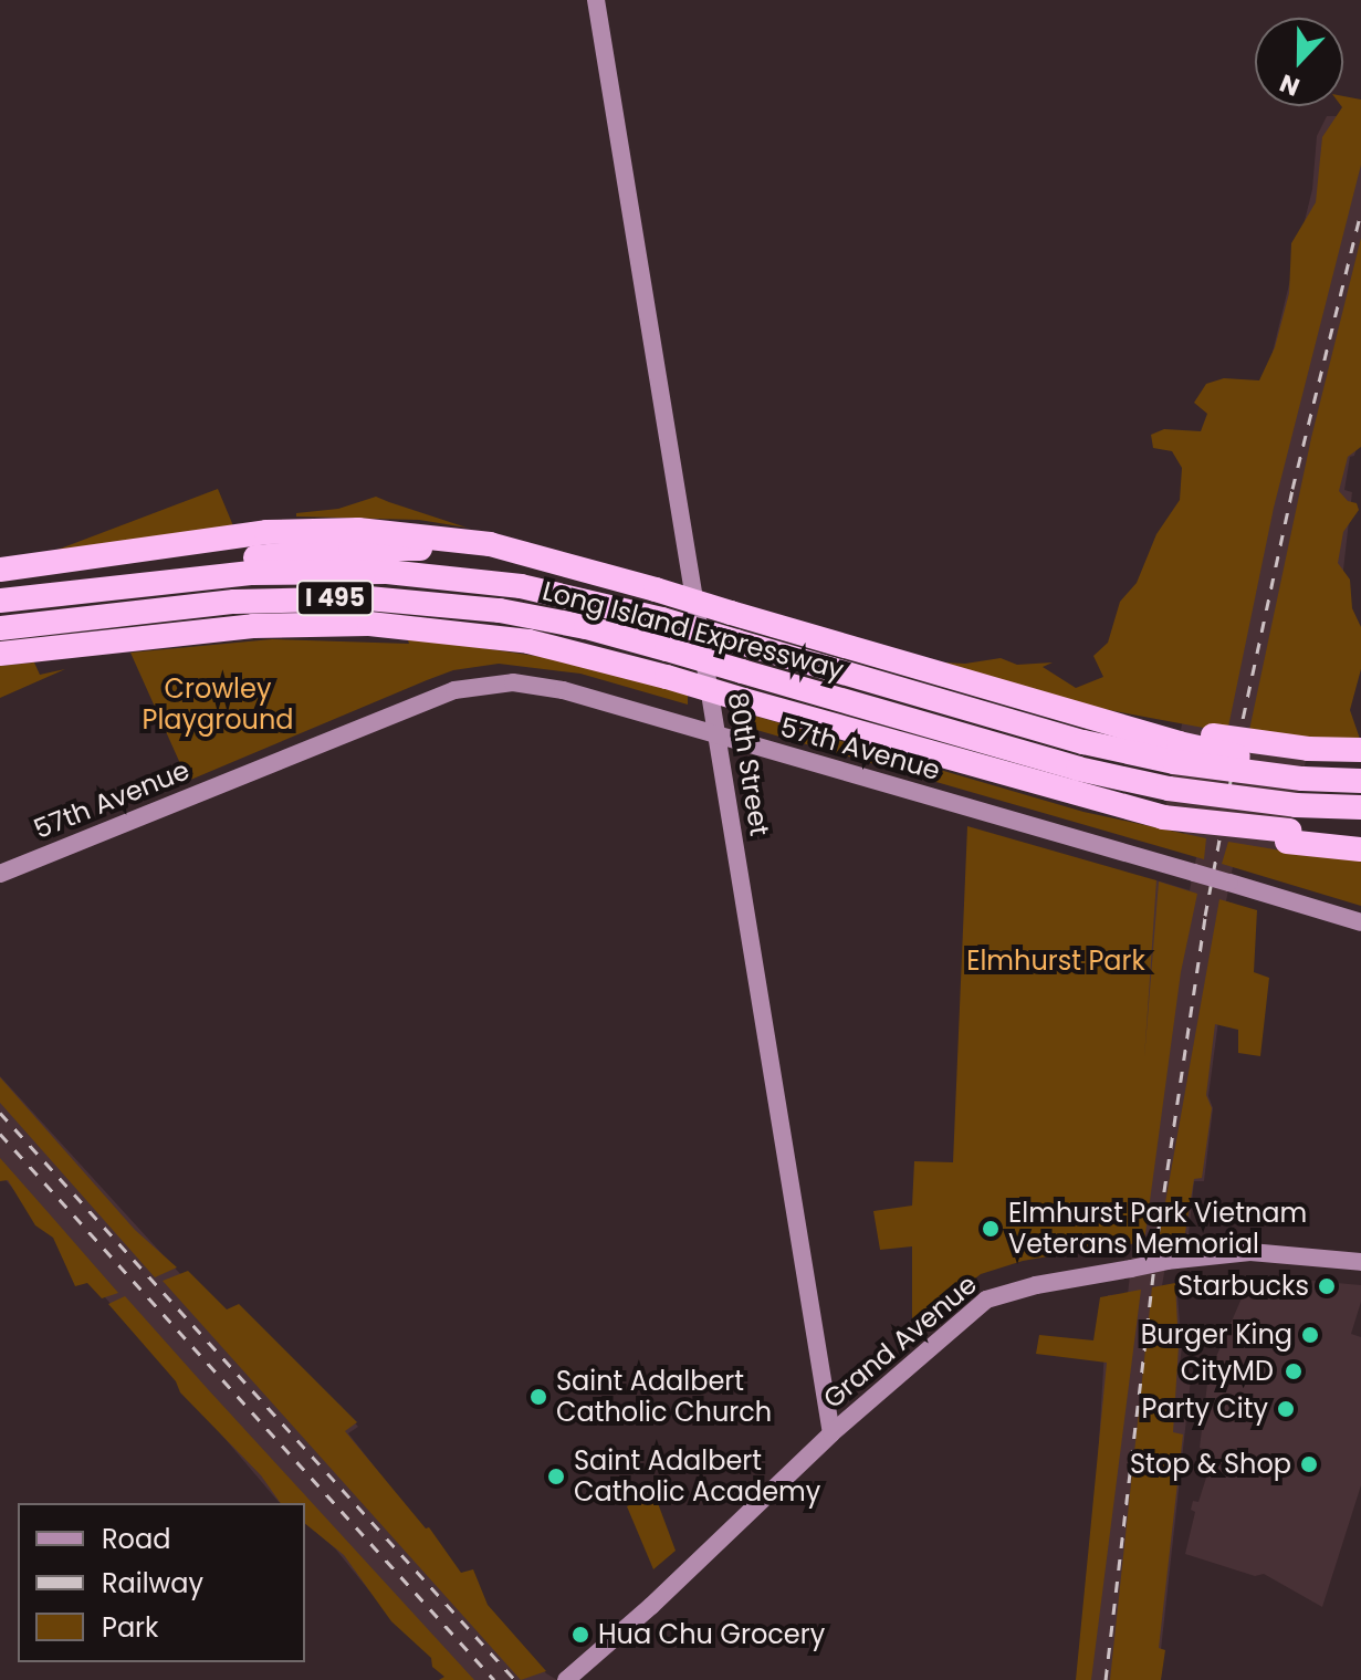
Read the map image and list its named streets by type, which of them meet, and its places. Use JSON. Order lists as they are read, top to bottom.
{
  "streets": {
    "highway": ["I 495", "Long Island Expressway"],
    "street": ["57th Avenue", "80th Street", "Grand Avenue"]
  },
  "crossings": [
    ["57th Avenue", "80th Street"],
    ["80th Street", "Grand Avenue"]
  ],
  "parks": ["Crowley Playground", "Elmhurst Park"],
  "places": [
    "Elmhurst Park Vietnam Veterans Memorial",
    "Starbucks",
    "Burger King",
    "CityMD",
    "Saint Adalbert Catholic Church",
    "Party City",
    "Stop & Shop",
    "Saint Adalbert Catholic Academy",
    "Hua Chu Grocery"
  ],
  "legend": ["Road", "Railway", "Park"],
  "north": "bottom"
}
